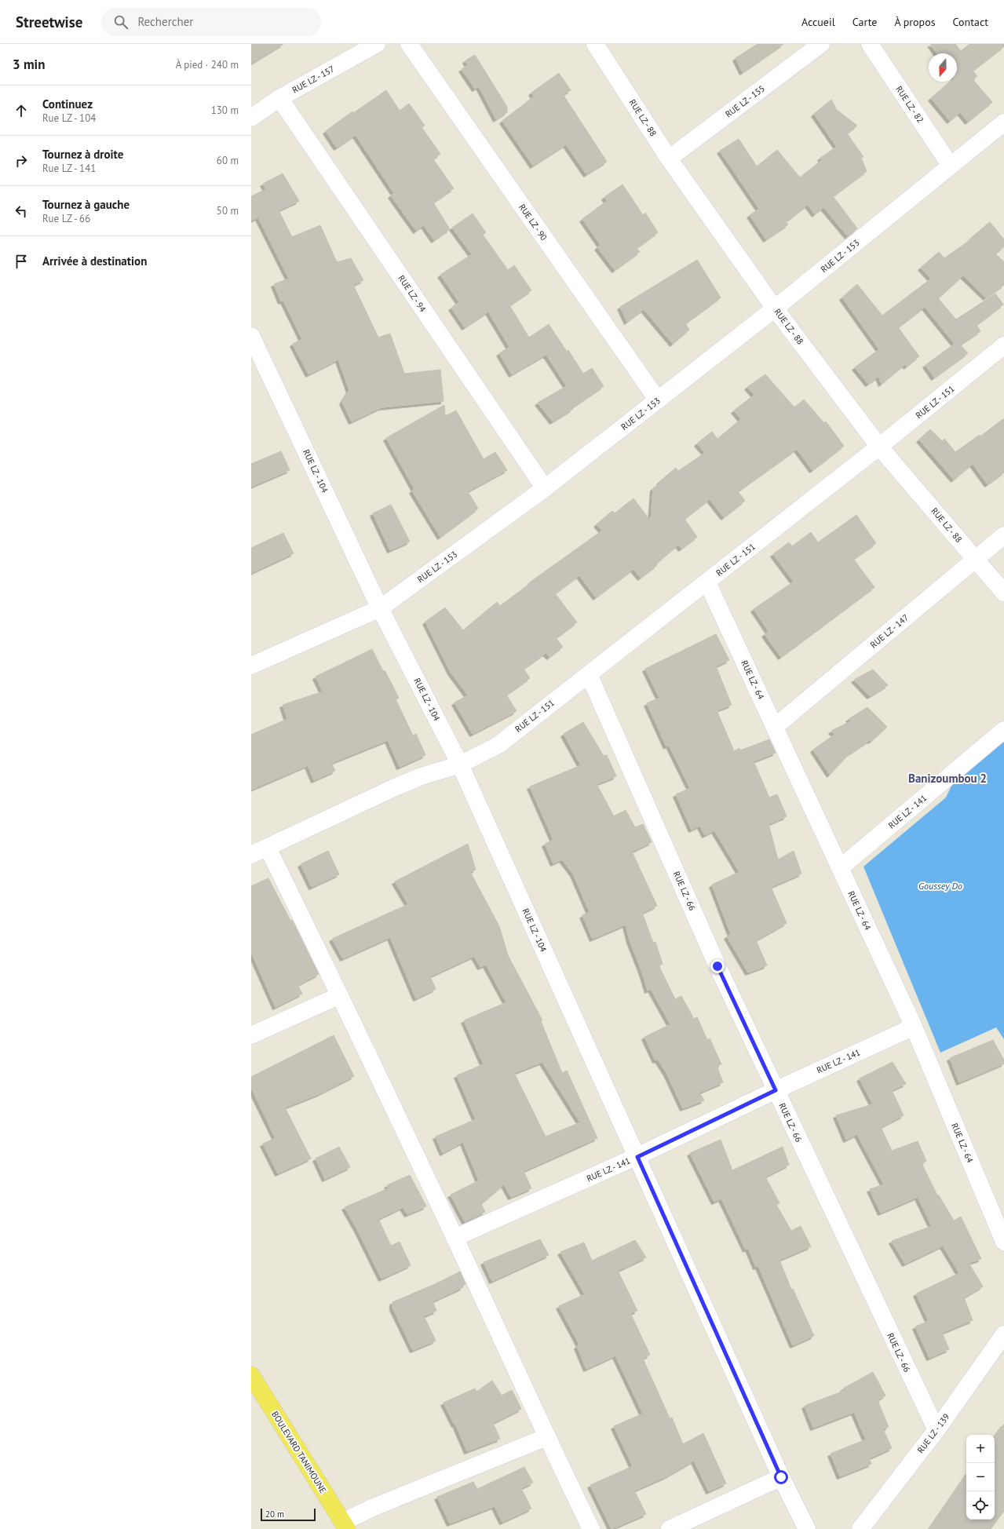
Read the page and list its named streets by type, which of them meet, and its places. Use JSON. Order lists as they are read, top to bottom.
{
  "streets": {
    "main road": ["BOULEVARD TANIMOUNE"],
    "street": [
      "RUE LZ - 157",
      "RUE LZ - 155",
      "RUE LZ - 82",
      "RUE LZ - 88",
      "RUE LZ - 90",
      "RUE LZ - 153",
      "RUE LZ - 94",
      "RUE LZ - 151",
      "RUE LZ - 104",
      "RUE LZ - 147",
      "RUE LZ - 64",
      "RUE LZ - 141",
      "RUE LZ - 66",
      "RUE LZ - 139"
    ]
  },
  "crossings": [
    ["RUE LZ - 157", "RUE LZ - 94"],
    ["RUE LZ - 155", "RUE LZ - 88"],
    ["RUE LZ - 82", "RUE LZ - 153"],
    ["RUE LZ - 88", "RUE LZ - 153"],
    ["RUE LZ - 88", "RUE LZ - 151"],
    ["RUE LZ - 88", "RUE LZ - 147"],
    ["RUE LZ - 90", "RUE LZ - 153"],
    ["RUE LZ - 153", "RUE LZ - 94"],
    ["RUE LZ - 153", "RUE LZ - 104"],
    ["RUE LZ - 151", "RUE LZ - 104"],
    ["RUE LZ - 151", "RUE LZ - 64"],
    ["RUE LZ - 151", "RUE LZ - 66"],
    ["RUE LZ - 104", "RUE LZ - 141"],
    ["RUE LZ - 147", "RUE LZ - 64"],
    ["RUE LZ - 64", "RUE LZ - 141"],
    ["RUE LZ - 141", "RUE LZ - 66"],
    ["RUE LZ - 66", "RUE LZ - 139"]
  ],
  "districts": ["Banizoumbou 2"],
  "water": ["Goussey Do"],
  "scale_bar": "20 m",
  "north": "bottom",
  "page": {
    "header": "Streetwise",
    "search": "Rechercher",
    "nav": [
      "Accueil",
      "Carte",
      "À propos",
      "Contact"
    ],
    "heading": ["3 min", "À pied · 240 m"],
    "list": [
      ["Continuez", "Rue LZ - 104", "130 m"],
      ["Tournez à droite", "Rue LZ - 141", "60 m"],
      ["Tournez à gauche", "Rue LZ - 66", "50 m"],
      "Arrivée à destination"
    ],
    "map_buttons": ["+", "−"],
    "scale": "20 m"
  }
}
